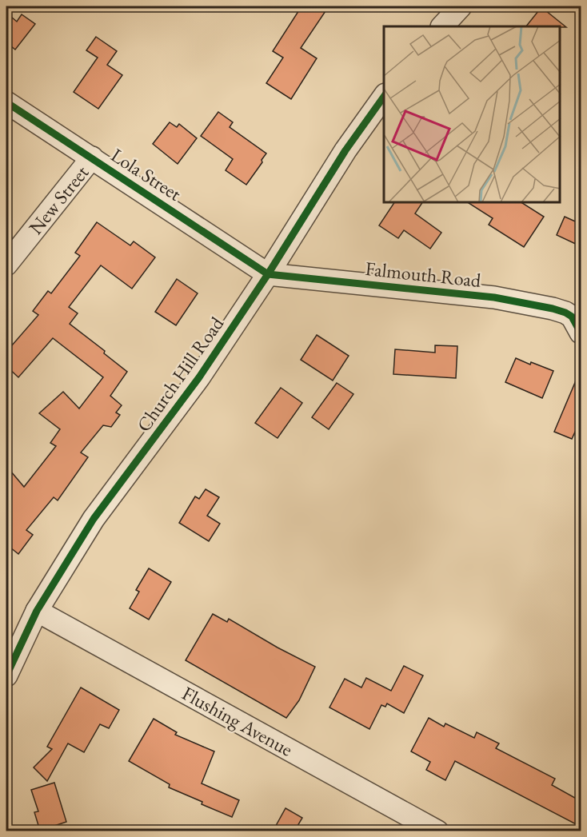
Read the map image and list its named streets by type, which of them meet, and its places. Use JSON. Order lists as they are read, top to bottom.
{
  "streets": {
    "street": [
      "Lola Street",
      "New Street",
      "Falmouth Road",
      "Church Hill Road",
      "Flushing Avenue"
    ]
  },
  "crossings": [
    ["Lola Street", "New Street"],
    ["Lola Street", "Falmouth Road"],
    ["Lola Street", "Church Hill Road"],
    ["Falmouth Road", "Church Hill Road"],
    ["Church Hill Road", "Flushing Avenue"]
  ]
}
